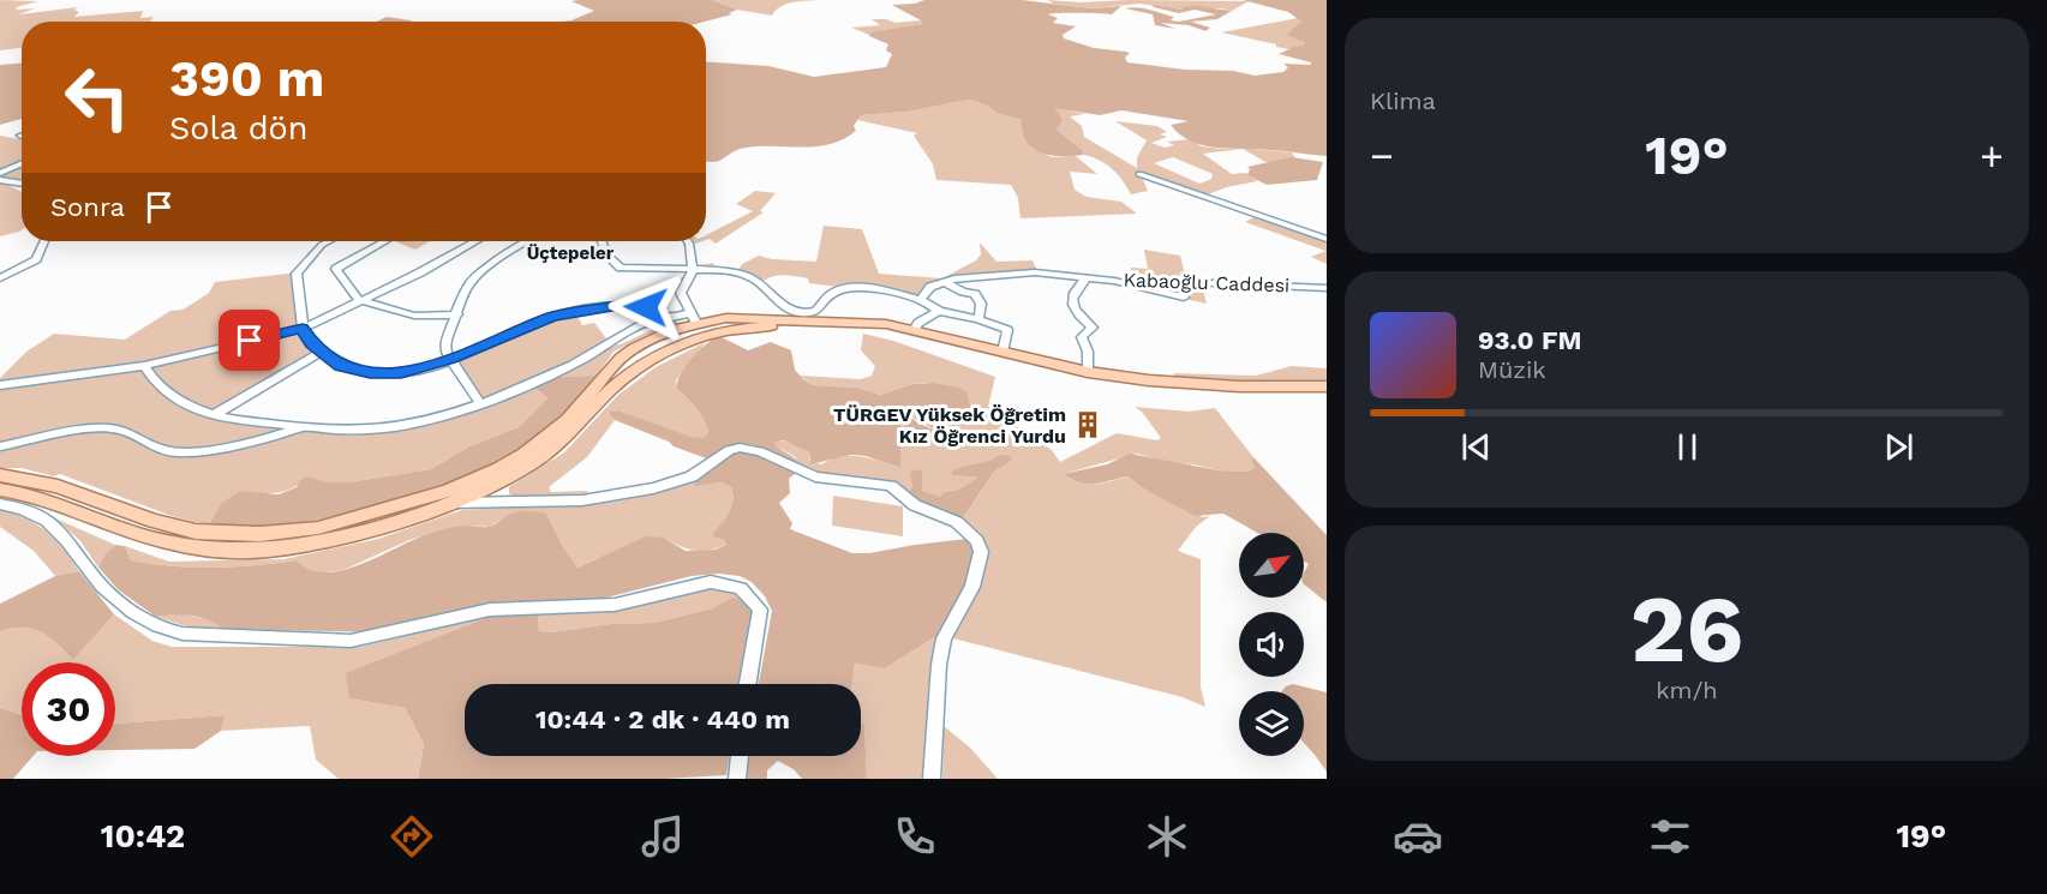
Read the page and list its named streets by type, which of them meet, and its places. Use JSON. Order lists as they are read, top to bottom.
{
  "streets": {
    "street": ["Kabaoğlu Caddesi"]
  },
  "districts": ["Üçtepeler"],
  "places": {
    "building": ["TÜRGEV Yüksek Öğretim Kız Öğrenci Yurdu"]
  },
  "north": "top right",
  "page": {
    "tile": [
      "Klima",
      ["26", "km/h"]
    ],
    "turn": ["390 m", "Sola dön"],
    "heat": ["−", "19°", "+"],
    "then": "Sonra",
    "song": ["93.0 FM", "Müzik"],
    "limit": "30",
    "trip": "10:44 · 2 dk · 440 m",
    "tabs": ["10:42", "19°"]
  }
}
